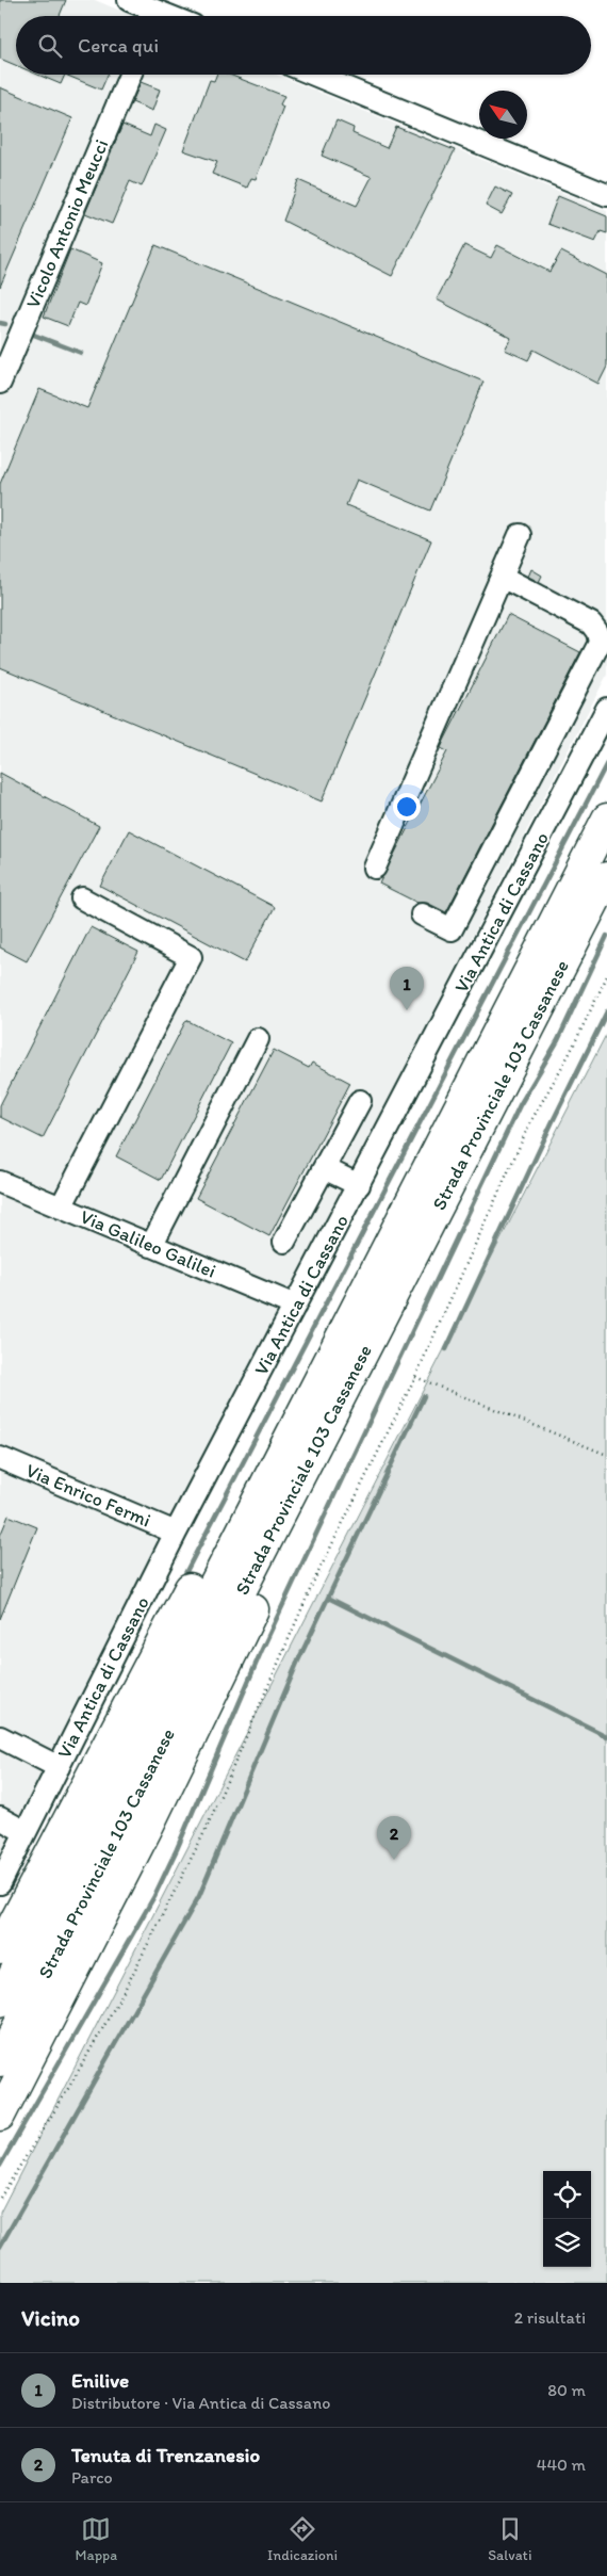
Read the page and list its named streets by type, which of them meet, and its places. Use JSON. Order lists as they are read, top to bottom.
{
  "streets": {
    "highway": ["Strada Provinciale 103 Cassanese"],
    "street": [
      "Vicolo Antonio Meucci",
      "Via Antica di Cassano",
      "Via Galileo Galilei",
      "Via Enrico Fermi"
    ]
  },
  "crossings": [
    ["Via Antica di Cassano", "Via Galileo Galilei"],
    ["Via Antica di Cassano", "Via Enrico Fermi"]
  ],
  "north": "top left",
  "page": {
    "search": "Cerca qui",
    "pins": ["1", "2"],
    "heading": ["Vicino", "2 risultati"],
    "list": [
      {
        "mark": "1",
        "name": "Enilive",
        "note": "Distributore · Via Antica di Cassano",
        "value": "80 m"
      },
      {
        "mark": "2",
        "name": "Tenuta di Trenzanesio",
        "note": "Parco",
        "value": "440 m"
      }
    ],
    "nav": ["Mappa", "Indicazioni", "Salvati"]
  }
}
